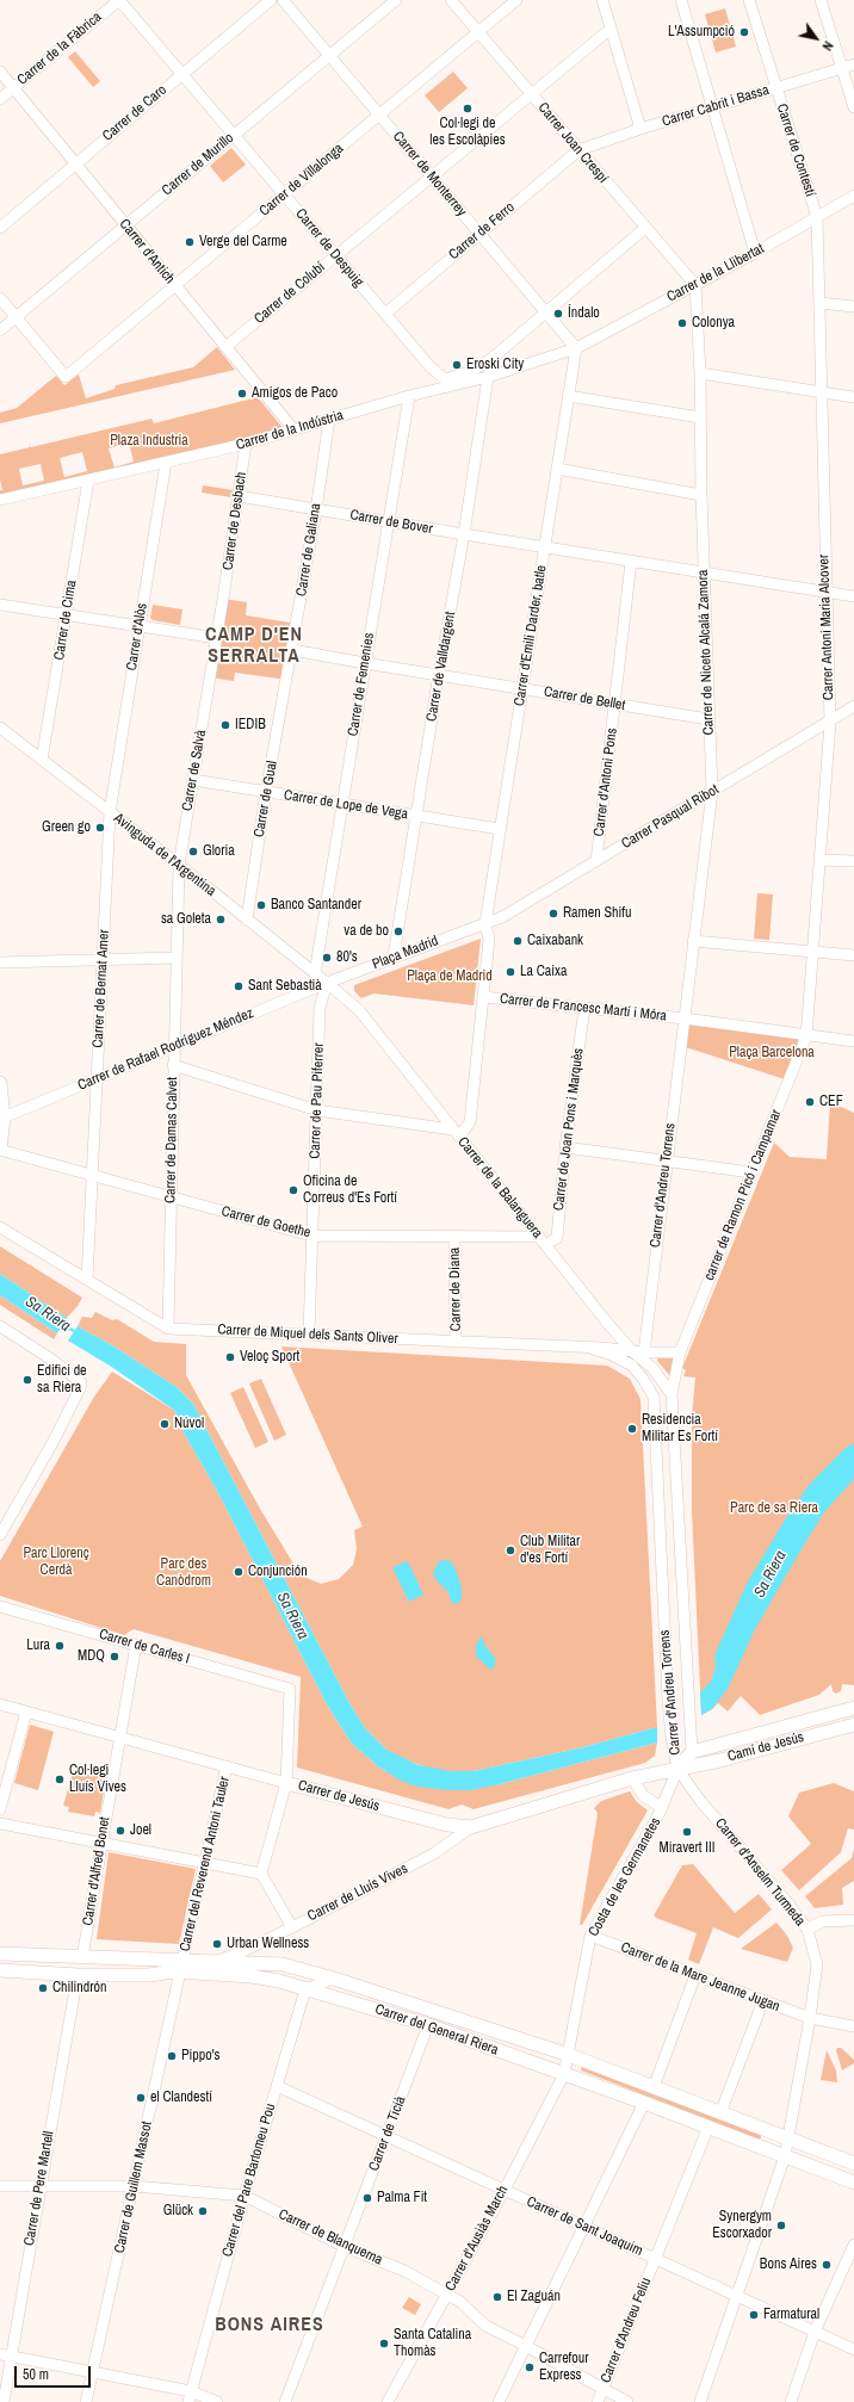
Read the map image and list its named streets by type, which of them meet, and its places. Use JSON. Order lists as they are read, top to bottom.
{
  "streets": {
    "main road": [
      "Carrer d'Andreu Torrens",
      "Camí de Jesús",
      "Carrer de Jesús",
      "Carrer del General Riera"
    ],
    "street": [
      "Carrer de la Fàbrica",
      "Carrer Cabrit i Bassa",
      "Carrer de Caro",
      "Carrer Joan Crespí",
      "Carrer de Contestí",
      "Carrer de Murillo",
      "Carrer de Monterrey",
      "Carrer de Villalonga",
      "Carrer de Ferro",
      "Carrer de Despuig",
      "Carrer d'Antich",
      "Carrer de la Llibertat",
      "Carrer de Colubí",
      "Carrer de la Indústria",
      "Carrer de Desbach",
      "Carrer de Bover",
      "Carrer de Galiana",
      "Carrer de Cima",
      "Carrer Antoni Maria Alcover",
      "Carrer d'Emili Darder, batle",
      "Carrer d'Alòs",
      "Carrer de Niceto Alcalá Zamora",
      "Carrer de Valldargent",
      "Carrer de Femenies",
      "Carrer de Bellet",
      "Carrer de Salvà",
      "Carrer d'Antoni Pons",
      "Carrer de Gual",
      "Carrer de Lope de Vega",
      "Carrer Pasqual Ribot",
      "Avinguda de l'Argentina",
      "Plaça Madrid",
      "Carrer de Bernat Amer",
      "Carrer de Francesc Martí i Móra",
      "Carrer de Rafael Rodríguez Méndez",
      "Carrer de Pau Piferrer",
      "Carrer de Joan Pons i Marquès",
      "Carrer de Damas Calvet",
      "Carrer de la Balanguera",
      "carrer de Ramon Picó i Campamar",
      "Carrer de Goethe",
      "Carrer de Diana",
      "Carrer de Miquel dels Sants Oliver",
      "Carrer de Carles I",
      "Carrer del Reverend Antoni Tauler",
      "Carrer d'Alfred Bonet",
      "Carrer d'Anselm Turmeda",
      "Costa de les Germanetes",
      "Carrer de Lluís Vives",
      "Carrer de la Mare Jeanne Jugan",
      "Carrer de Ticià",
      "Carrer del Pare Bartomeu Pou",
      "Carrer de Guillem Massot",
      "Carrer de Pere Martell",
      "Carrer de Sant Joaquim",
      "Carrer de Blanquerna",
      "Carrer d'Ausiàs March",
      "Carrer d'Andreu Feliu"
    ]
  },
  "crossings": [
    ["Carrer de la Fàbrica", "Carrer de Despuig"],
    ["Carrer de la Fàbrica", "Carrer d'Antich"],
    ["Carrer Cabrit i Bassa", "Carrer Joan Crespí"],
    ["Carrer Cabrit i Bassa", "Carrer de Contestí"],
    ["Carrer Cabrit i Bassa", "Carrer de Ferro"],
    ["Carrer de Caro", "Carrer de Despuig"],
    ["Carrer de Caro", "Carrer d'Antich"],
    ["Carrer Joan Crespí", "Carrer de Villalonga"],
    ["Carrer Joan Crespí", "Carrer de Ferro"],
    ["Carrer Joan Crespí", "Carrer de la Llibertat"],
    ["Carrer Joan Crespí", "Carrer de Colubí"],
    ["Carrer Joan Crespí", "Carrer de Niceto Alcalá Zamora"],
    ["Carrer de Contestí", "Carrer de la Llibertat"],
    ["Carrer de Contestí", "Carrer Antoni Maria Alcover"],
    ["Carrer de Murillo", "Carrer de Monterrey"],
    ["Carrer de Murillo", "Carrer de Villalonga"],
    ["Carrer de Murillo", "Carrer de Despuig"],
    ["Carrer de Murillo", "Carrer d'Antich"],
    ["Carrer de Monterrey", "Carrer de Villalonga"],
    ["Carrer de Monterrey", "Carrer de Ferro"],
    ["Carrer de Monterrey", "Carrer de la Llibertat"],
    ["Carrer de Monterrey", "Carrer de Colubí"],
    ["Carrer de Monterrey", "Carrer de la Indústria"],
    ["Carrer de Monterrey", "Carrer d'Emili Darder, batle"],
    ["Carrer de Villalonga", "Carrer de Despuig"],
    ["Carrer de Villalonga", "Carrer d'Antich"],
    ["Carrer de Ferro", "Carrer de Despuig"],
    ["Carrer de Despuig", "Carrer de Colubí"],
    ["Carrer d'Antich", "Carrer de Colubí"],
    ["Carrer d'Antich", "Carrer de la Indústria"],
    ["Carrer de la Llibertat", "Carrer de la Indústria"],
    ["Carrer de la Llibertat", "Carrer Antoni Maria Alcover"],
    ["Carrer de la Llibertat", "Carrer d'Emili Darder, batle"],
    ["Carrer de la Llibertat", "Carrer de Niceto Alcalá Zamora"],
    ["Carrer de la Indústria", "Carrer de Desbach"],
    ["Carrer de la Indústria", "Carrer de Galiana"],
    ["Carrer de la Indústria", "Carrer de Cima"],
    ["Carrer de la Indústria", "Carrer d'Emili Darder, batle"],
    ["Carrer de la Indústria", "Carrer d'Alòs"],
    ["Carrer de la Indústria", "Carrer de Valldargent"],
    ["Carrer de la Indústria", "Carrer de Femenies"],
    ["Carrer de Desbach", "Carrer de Bover"],
    ["Carrer de Desbach", "Carrer de Salvà"],
    ["Carrer de Bover", "Carrer de Galiana"],
    ["Carrer de Bover", "Carrer Antoni Maria Alcover"],
    ["Carrer de Bover", "Carrer d'Emili Darder, batle"],
    ["Carrer de Bover", "Carrer de Niceto Alcalá Zamora"],
    ["Carrer de Bover", "Carrer de Valldargent"],
    ["Carrer de Bover", "Carrer de Femenies"],
    ["Carrer de Bover", "Carrer d'Antoni Pons"],
    ["Carrer de Galiana", "Carrer de Bellet"],
    ["Carrer de Galiana", "Carrer de Gual"],
    ["Carrer de Cima", "Avinguda de l'Argentina"],
    ["Carrer Antoni Maria Alcover", "Carrer Pasqual Ribot"],
    ["Carrer Antoni Maria Alcover", "Carrer de Francesc Martí i Móra"],
    ["Carrer Antoni Maria Alcover", "carrer de Ramon Picó i Campamar"],
    ["Carrer d'Emili Darder, batle", "Carrer de Bellet"],
    ["Carrer d'Emili Darder, batle", "Carrer de Lope de Vega"],
    ["Carrer d'Emili Darder, batle", "Carrer Pasqual Ribot"],
    ["Carrer d'Emili Darder, batle", "Plaça Madrid"],
    ["Carrer d'Emili Darder, batle", "Carrer de Francesc Martí i Móra"],
    ["Carrer d'Emili Darder, batle", "Carrer de la Balanguera"],
    ["Carrer d'Alòs", "Avinguda de l'Argentina"],
    ["Carrer d'Alòs", "Carrer de Bernat Amer"],
    ["Carrer de Niceto Alcalá Zamora", "Carrer de Bellet"],
    ["Carrer de Niceto Alcalá Zamora", "Carrer Pasqual Ribot"],
    ["Carrer de Niceto Alcalá Zamora", "Carrer de Francesc Martí i Móra"],
    ["Carrer de Niceto Alcalá Zamora", "Carrer d'Andreu Torrens"],
    ["Carrer de Valldargent", "Carrer de Bellet"],
    ["Carrer de Valldargent", "Carrer de Lope de Vega"],
    ["Carrer de Valldargent", "Plaça Madrid"],
    ["Carrer de Femenies", "Carrer de Bellet"],
    ["Carrer de Femenies", "Carrer de Lope de Vega"],
    ["Carrer de Femenies", "Avinguda de l'Argentina"],
    ["Carrer de Bellet", "Carrer d'Antoni Pons"],
    ["Carrer de Salvà", "Carrer de Lope de Vega"],
    ["Carrer de Salvà", "Avinguda de l'Argentina"],
    ["Carrer de Salvà", "Carrer de Damas Calvet"],
    ["Carrer d'Antoni Pons", "Carrer Pasqual Ribot"],
    ["Carrer de Gual", "Carrer de Lope de Vega"],
    ["Carrer de Gual", "Avinguda de l'Argentina"],
    ["Carrer Pasqual Ribot", "Plaça Madrid"],
    ["Avinguda de l'Argentina", "Plaça Madrid"],
    ["Avinguda de l'Argentina", "Carrer de Bernat Amer"],
    ["Avinguda de l'Argentina", "Carrer de Rafael Rodríguez Méndez"],
    ["Avinguda de l'Argentina", "Carrer de Pau Piferrer"],
    ["Avinguda de l'Argentina", "Carrer de Damas Calvet"],
    ["Avinguda de l'Argentina", "Carrer de la Balanguera"],
    ["Plaça Madrid", "Carrer de Rafael Rodríguez Méndez"],
    ["Plaça Madrid", "Carrer de Pau Piferrer"],
    ["Plaça Madrid", "Carrer de la Balanguera"],
    ["Carrer de Bernat Amer", "Carrer de Rafael Rodríguez Méndez"],
    ["Carrer de Bernat Amer", "Carrer de Goethe"],
    ["Carrer de Bernat Amer", "Carrer de Miquel dels Sants Oliver"],
    ["Carrer de Francesc Martí i Móra", "Carrer de Joan Pons i Marquès"],
    ["Carrer de Francesc Martí i Móra", "Carrer d'Andreu Torrens"],
    ["Carrer de Francesc Martí i Móra", "carrer de Ramon Picó i Campamar"],
    ["Carrer de Rafael Rodríguez Méndez", "Carrer de Pau Piferrer"],
    ["Carrer de Rafael Rodríguez Méndez", "Carrer de Damas Calvet"],
    ["Carrer de Rafael Rodríguez Méndez", "Carrer de la Balanguera"],
    ["Carrer de Pau Piferrer", "Carrer de la Balanguera"],
    ["Carrer de Pau Piferrer", "Carrer de Goethe"],
    ["Carrer de Pau Piferrer", "Carrer de Miquel dels Sants Oliver"],
    ["Carrer de Joan Pons i Marquès", "Carrer de la Balanguera"],
    ["Carrer de Joan Pons i Marquès", "Carrer de Goethe"],
    ["Carrer de Damas Calvet", "Carrer de Goethe"],
    ["Carrer de Damas Calvet", "Carrer de Miquel dels Sants Oliver"],
    ["Carrer d'Andreu Torrens", "Carrer de la Balanguera"],
    ["Carrer d'Andreu Torrens", "carrer de Ramon Picó i Campamar"],
    ["Carrer d'Andreu Torrens", "Carrer de Miquel dels Sants Oliver"],
    ["Carrer d'Andreu Torrens", "Camí de Jesús"],
    ["Carrer d'Andreu Torrens", "Carrer de Jesús"],
    ["Carrer d'Andreu Torrens", "Carrer d'Anselm Turmeda"],
    ["Carrer d'Andreu Torrens", "Costa de les Germanetes"],
    ["Carrer de la Balanguera", "Carrer de Goethe"],
    ["Carrer de la Balanguera", "Carrer de Miquel dels Sants Oliver"],
    ["Carrer de Goethe", "Carrer de Diana"],
    ["Carrer de Diana", "Carrer de Miquel dels Sants Oliver"],
    ["Carrer de Carles I", "Carrer de Jesús"],
    ["Carrer de Carles I", "Carrer d'Alfred Bonet"],
    ["Camí de Jesús", "Carrer de Jesús"],
    ["Camí de Jesús", "Carrer d'Anselm Turmeda"],
    ["Camí de Jesús", "Costa de les Germanetes"],
    ["Carrer de Jesús", "Carrer del Reverend Antoni Tauler"],
    ["Carrer de Jesús", "Carrer d'Alfred Bonet"],
    ["Carrer de Jesús", "Carrer d'Anselm Turmeda"],
    ["Carrer de Jesús", "Costa de les Germanetes"],
    ["Carrer de Jesús", "Carrer de Lluís Vives"],
    ["Carrer del Reverend Antoni Tauler", "Carrer del General Riera"],
    ["Carrer del Reverend Antoni Tauler", "Carrer de Guillem Massot"],
    ["Carrer d'Alfred Bonet", "Carrer del General Riera"],
    ["Carrer d'Anselm Turmeda", "Costa de les Germanetes"],
    ["Carrer d'Anselm Turmeda", "Carrer de la Mare Jeanne Jugan"],
    ["Carrer d'Anselm Turmeda", "Carrer del General Riera"],
    ["Carrer d'Anselm Turmeda", "Carrer de Sant Joaquim"],
    ["Costa de les Germanetes", "Carrer de la Mare Jeanne Jugan"],
    ["Costa de les Germanetes", "Carrer del General Riera"],
    ["Costa de les Germanetes", "Carrer d'Ausiàs March"],
    ["Carrer de Lluís Vives", "Carrer del General Riera"],
    ["Carrer del General Riera", "Carrer de Ticià"],
    ["Carrer del General Riera", "Carrer del Pare Bartomeu Pou"],
    ["Carrer del General Riera", "Carrer de Guillem Massot"],
    ["Carrer del General Riera", "Carrer de Pere Martell"],
    ["Carrer del General Riera", "Carrer d'Ausiàs March"],
    ["Carrer del General Riera", "Carrer d'Andreu Feliu"],
    ["Carrer de Ticià", "Carrer de Sant Joaquim"],
    ["Carrer de Ticià", "Carrer de Blanquerna"],
    ["Carrer del Pare Bartomeu Pou", "Carrer de Sant Joaquim"],
    ["Carrer del Pare Bartomeu Pou", "Carrer de Blanquerna"],
    ["Carrer de Guillem Massot", "Carrer de Blanquerna"],
    ["Carrer de Pere Martell", "Carrer de Blanquerna"],
    ["Carrer de Sant Joaquim", "Carrer d'Ausiàs March"],
    ["Carrer de Sant Joaquim", "Carrer d'Andreu Feliu"],
    ["Carrer de Blanquerna", "Carrer d'Ausiàs March"],
    ["Carrer de Blanquerna", "Carrer d'Andreu Feliu"]
  ],
  "districts": ["CAMP D'EN SERRALTA", "BONS AIRES"],
  "water": ["Sa Riera"],
  "parks": [
    "Plaza Industria",
    "Plaça de Madrid",
    "Plaça Barcelona",
    "Parc de sa Riera",
    "Parc Llorenç Cerdà",
    "Parc des Canòdrom"
  ],
  "places": [
    "L'Assumpció",
    "Col·legi de les Escolàpies",
    "Verge del Carme",
    "Índalo",
    "Colonya",
    "Eroski City",
    "Amigos de Paco",
    "IEDIB",
    "Green go",
    "Gloria",
    "Banco Santander",
    "Ramen Shifu",
    "sa Goleta",
    "va de bo",
    "Caixabank",
    "80's",
    "La Caixa",
    "Sant Sebastià",
    "CEF",
    "Oficina de Correus d'Es Fortí",
    "Veloç Sport",
    "Edifici de sa Riera",
    "Núvol",
    "Residencia Militar Es Fortí",
    "Club Militar d'es Fortí",
    "Conjunción",
    "Lura",
    "MDQ",
    "Col·legi Lluís Vives",
    "Joel",
    "Miravert III",
    "Urban Wellness",
    "Chilindrón",
    "Pippo's",
    "el Clandestí",
    "Palma Fit",
    "Glück",
    "Synergym Escorxador",
    "Bons Aires",
    "El Zaguán",
    "Farmatural",
    "Santa Catalina Thomàs",
    "Carrefour Express"
  ],
  "scale_bar": "50 m",
  "north": "bottom right"
}
